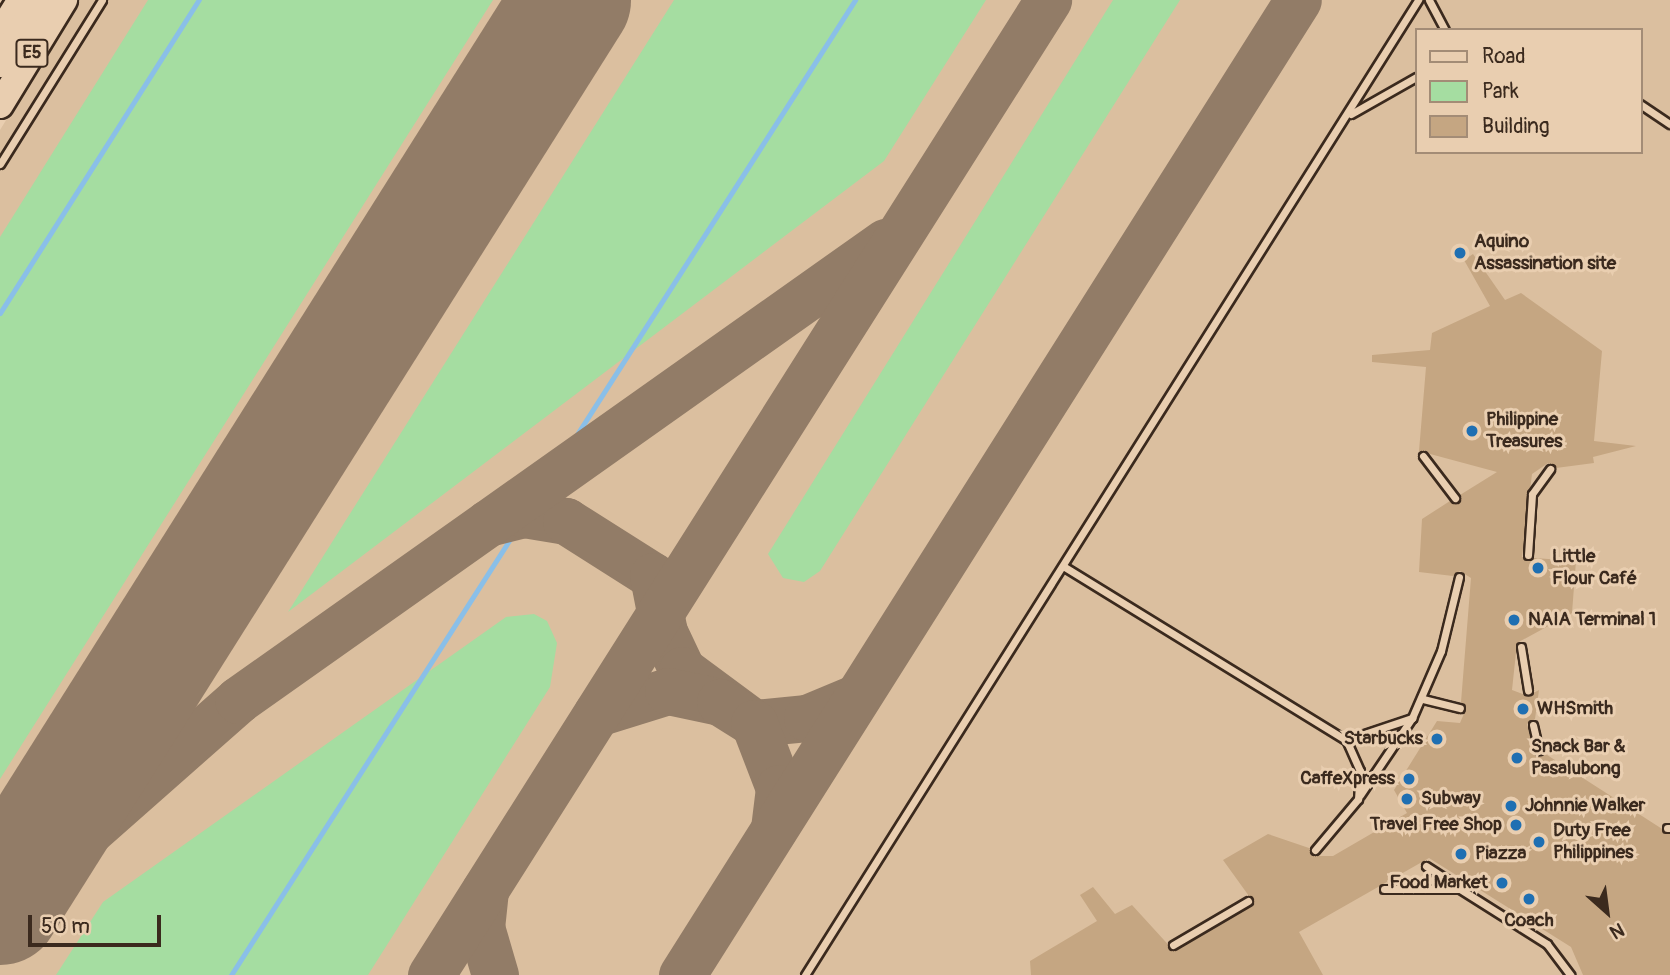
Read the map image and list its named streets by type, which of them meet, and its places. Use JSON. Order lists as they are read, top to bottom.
{
  "streets": {
    "highway": ["E5"]
  },
  "places": [
    "Aquino Assassination site",
    "Philippine Treasures",
    "Little Flour Café",
    "NAIA Terminal 1",
    "WHSmith",
    "Starbucks",
    "Snack Bar & Pasalubong",
    "CaffeXpress",
    "Subway",
    "Johnnie Walker",
    "Travel Free Shop",
    "Duty Free Philippines",
    "Piazza",
    "Food Market",
    "Coach"
  ],
  "legend": ["Road", "Park", "Building"],
  "scale_bar": "50 m",
  "north": "bottom right"
}
